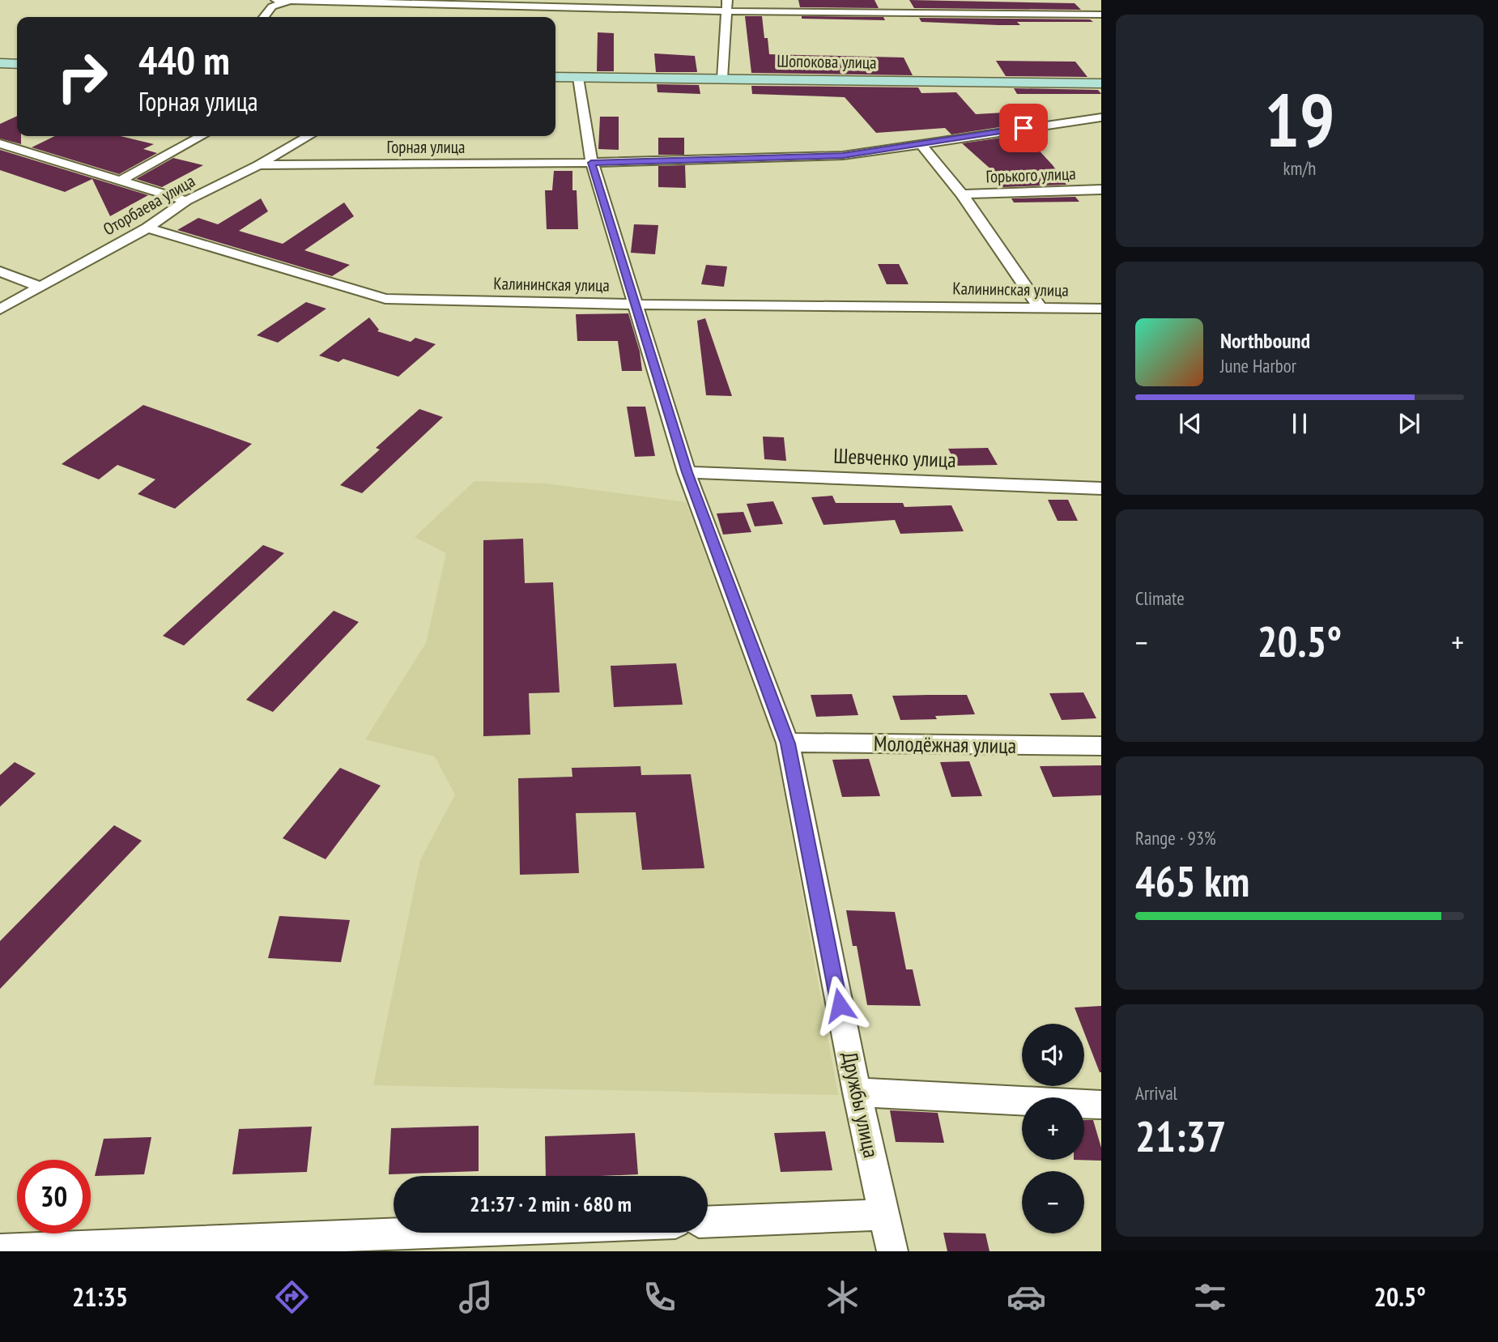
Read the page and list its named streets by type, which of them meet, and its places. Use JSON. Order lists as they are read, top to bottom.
{
  "streets": {
    "street": [
      "Шопокова улица",
      "Горная улица",
      "Горького улица",
      "Оторбаева улица",
      "Калининская улица",
      "Шевченко улица",
      "Молодёжная улица",
      "Дружбы улица"
    ]
  },
  "crossings": [
    ["Шопокова улица", "Дружбы улица"],
    ["Горная улица", "Оторбаева улица"],
    ["Горная улица", "Дружбы улица"],
    ["Оторбаева улица", "Калининская улица"],
    ["Калининская улица", "Дружбы улица"],
    ["Шевченко улица", "Дружбы улица"],
    ["Молодёжная улица", "Дружбы улица"]
  ],
  "page": {
    "tile": [
      ["19", "km/h"],
      "Climate",
      ["Range · 93%", "465 km"],
      ["Arrival", "21:37"]
    ],
    "turn": ["440 m", "Горная улица"],
    "song": ["Northbound", "June Harbor"],
    "heat": ["−", "20.5°", "+"],
    "map_buttons": ["+", "−"],
    "limit": "30",
    "trip": "21:37 · 2 min · 680 m",
    "tabs": ["21:35", "20.5°"]
  }
}
